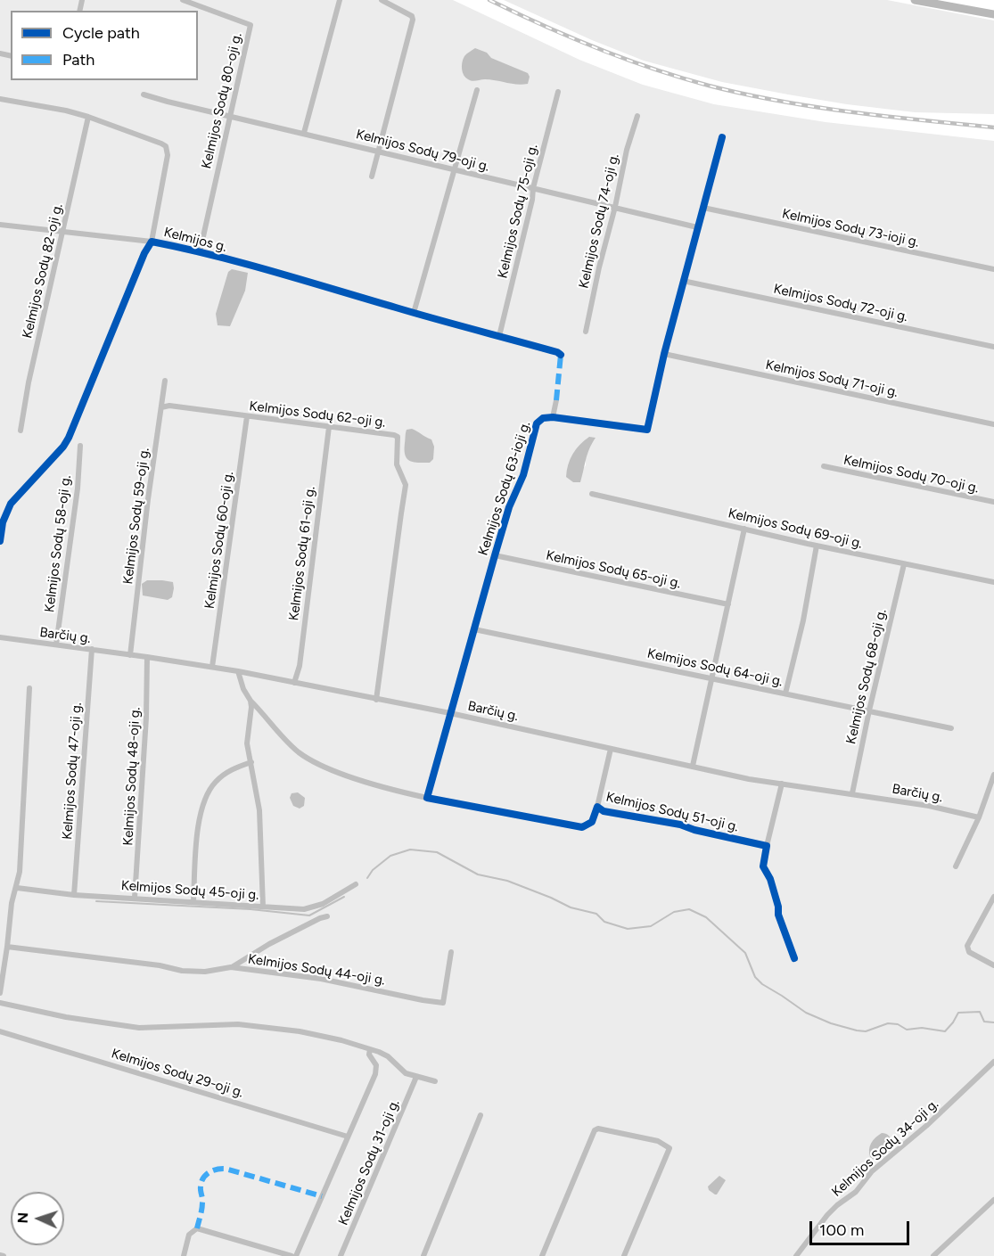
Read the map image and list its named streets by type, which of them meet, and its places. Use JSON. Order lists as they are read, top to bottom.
{
  "streets": {
    "street": [
      "Kelmijos Sodų 80-oji g.",
      "Kelmijos Sodų 79-oji g.",
      "Kelmijos Sodų 75-oji g.",
      "Kelmijos Sodų 74-oji g.",
      "Kelmijos Sodų 73-ioji g.",
      "Kelmijos g.",
      "Kelmijos Sodų 82-oji g.",
      "Kelmijos Sodų 72-oji g.",
      "Kelmijos Sodų 71-oji g.",
      "Kelmijos Sodų 62-oji g.",
      "Kelmijos Sodų 70-oji g.",
      "Kelmijos Sodų 63-ioji g.",
      "Kelmijos Sodų 59-oji g.",
      "Kelmijos Sodų 69-oji g.",
      "Kelmijos Sodų 60-oji g.",
      "Kelmijos Sodų 58-oji g.",
      "Kelmijos Sodų 61-oji g.",
      "Kelmijos Sodų 65-oji g.",
      "Barčių g.",
      "Kelmijos Sodų 64-oji g.",
      "Kelmijos Sodų 68-oji g.",
      "Kelmijos Sodų 47-oji g.",
      "Kelmijos Sodų 48-oji g.",
      "Kelmijos Sodų 51-oji g.",
      "Kelmijos Sodų 45-oji g.",
      "Kelmijos Sodų 44-oji g.",
      "Kelmijos Sodų 29-oji g.",
      "Kelmijos Sodų 34-oji g.",
      "Kelmijos Sodų 31-oji g."
    ]
  },
  "crossings": [
    ["Kelmijos Sodų 80-oji g.", "Kelmijos Sodų 79-oji g."],
    ["Kelmijos Sodų 80-oji g.", "Kelmijos g."],
    ["Kelmijos Sodų 79-oji g.", "Kelmijos Sodų 75-oji g."],
    ["Kelmijos Sodų 79-oji g.", "Kelmijos Sodų 74-oji g."],
    ["Kelmijos Sodų 75-oji g.", "Kelmijos g."],
    ["Kelmijos Sodų 62-oji g.", "Kelmijos Sodų 59-oji g."],
    ["Kelmijos Sodų 62-oji g.", "Kelmijos Sodų 60-oji g."],
    ["Kelmijos Sodų 62-oji g.", "Kelmijos Sodų 61-oji g."],
    ["Kelmijos Sodų 62-oji g.", "Barčių g."],
    ["Kelmijos Sodų 63-ioji g.", "Kelmijos Sodų 65-oji g."],
    ["Kelmijos Sodų 63-ioji g.", "Barčių g."],
    ["Kelmijos Sodų 63-ioji g.", "Kelmijos Sodų 64-oji g."],
    ["Kelmijos Sodų 59-oji g.", "Barčių g."],
    ["Kelmijos Sodų 69-oji g.", "Kelmijos Sodų 68-oji g."],
    ["Kelmijos Sodų 60-oji g.", "Barčių g."],
    ["Kelmijos Sodų 58-oji g.", "Barčių g."],
    ["Kelmijos Sodų 61-oji g.", "Barčių g."],
    ["Barčių g.", "Kelmijos Sodų 68-oji g."],
    ["Barčių g.", "Kelmijos Sodų 47-oji g."],
    ["Barčių g.", "Kelmijos Sodų 48-oji g."],
    ["Kelmijos Sodų 64-oji g.", "Kelmijos Sodų 68-oji g."],
    ["Kelmijos Sodų 47-oji g.", "Kelmijos Sodų 45-oji g."],
    ["Kelmijos Sodų 48-oji g.", "Kelmijos Sodų 45-oji g."]
  ],
  "legend": ["Cycle path", "Path"],
  "scale_bar": "100 m",
  "north": "left"
}
